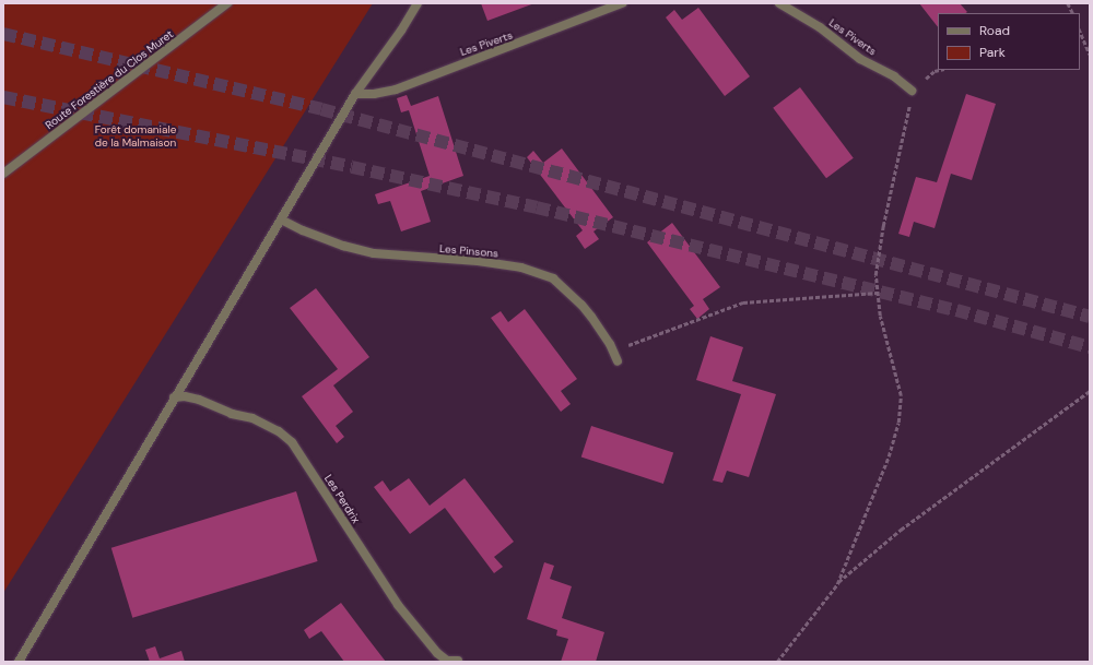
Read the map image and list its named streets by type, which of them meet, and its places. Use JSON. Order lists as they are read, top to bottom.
{
  "streets": {
    "street": [
      "Les Piverts",
      "Route Forestière du Clos Muret",
      "Les Pinsons",
      "Les Perdrix"
    ]
  },
  "parks": ["Forêt domaniale de la Malmaison"],
  "legend": ["Road", "Park"]
}
